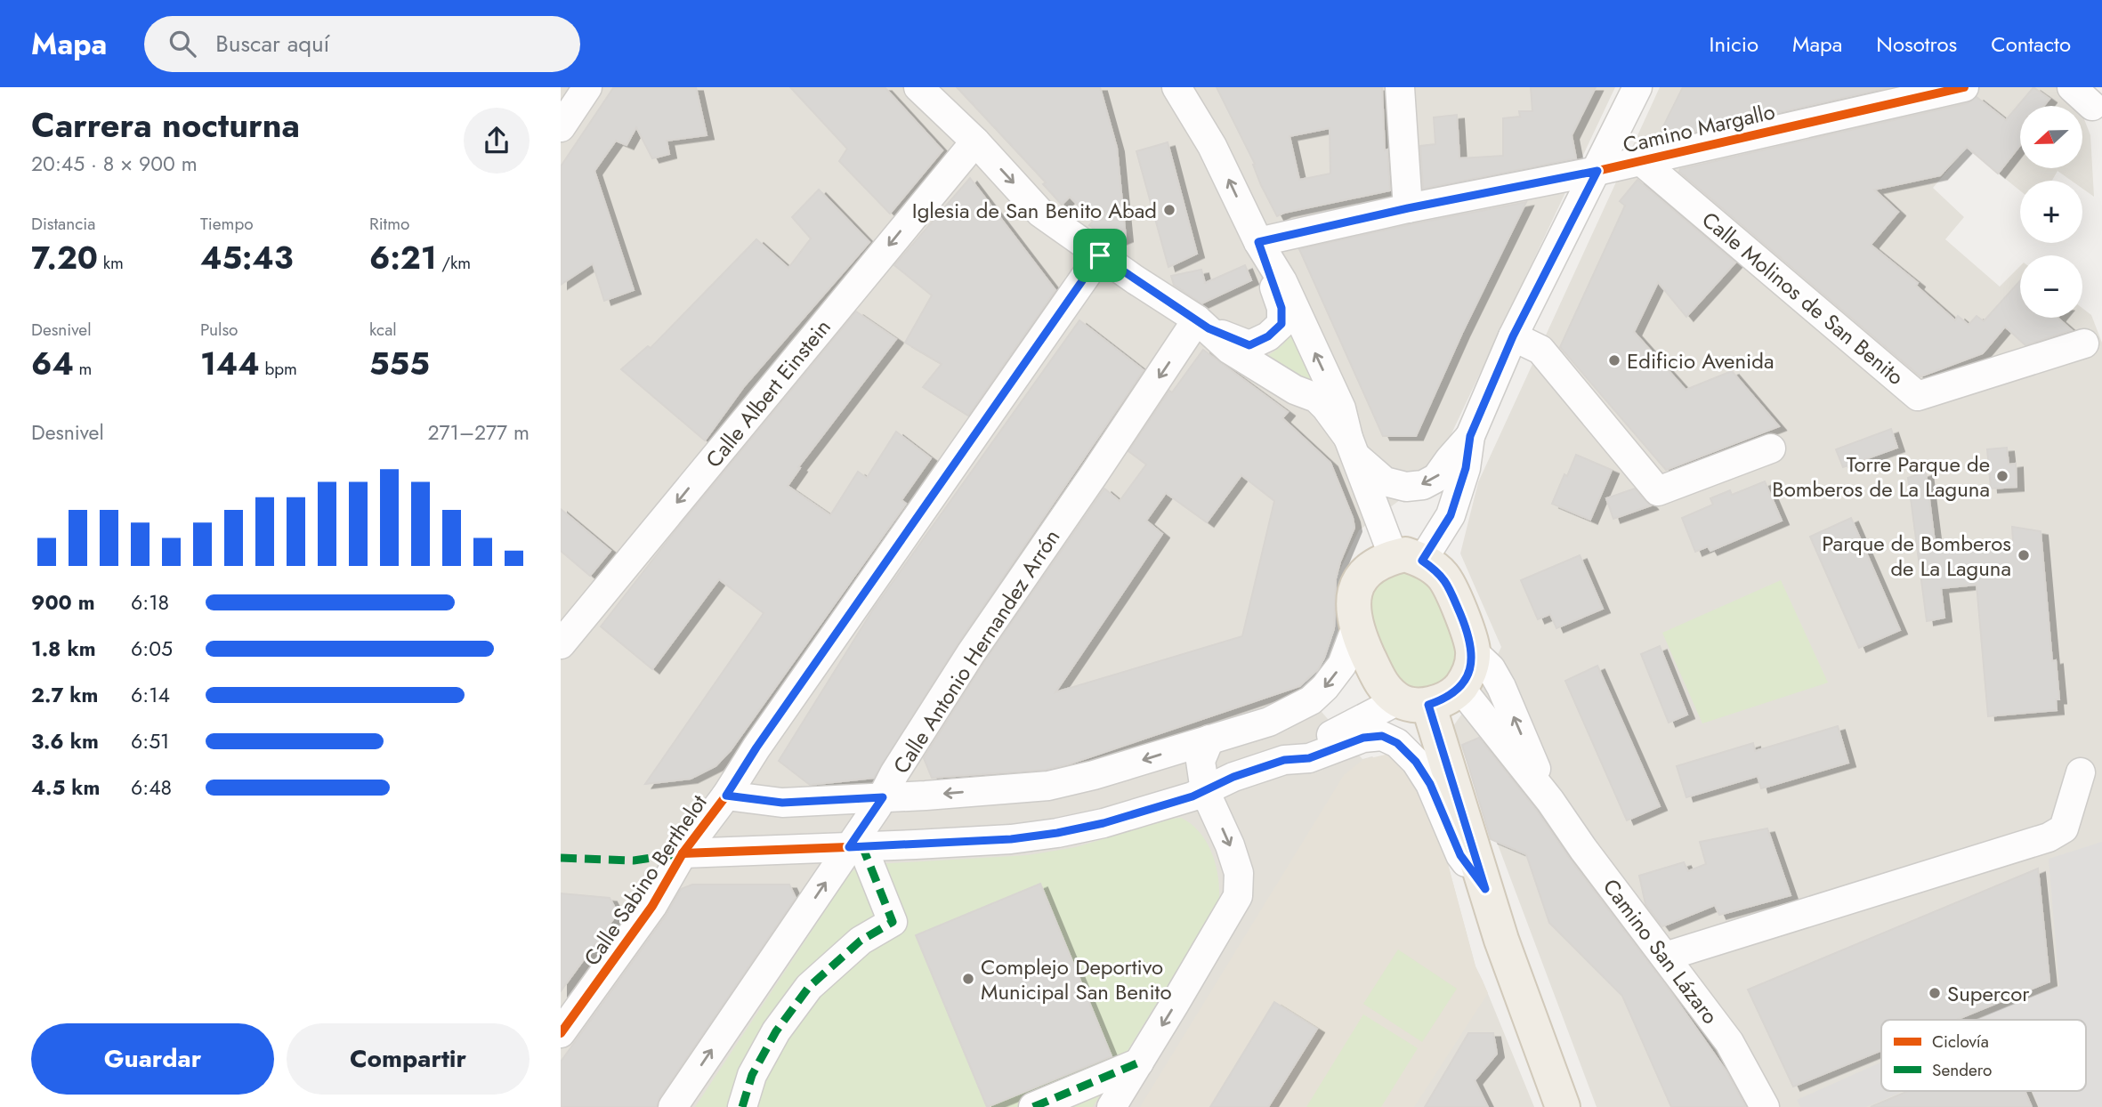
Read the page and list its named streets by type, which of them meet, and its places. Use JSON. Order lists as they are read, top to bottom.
{
  "streets": {
    "street": [
      "Camino Margallo",
      "Calle Molinos de San Benito",
      "Calle Albert Einstein",
      "Calle Antonio Hernandez Arrón",
      "Calle Sabino Berthelot",
      "Camino San Lázaro"
    ]
  },
  "crossings": [
    ["Camino Margallo", "Calle Molinos de San Benito"]
  ],
  "one_way": ["Calle Albert Einstein"],
  "places": [
    "Iglesia de San Benito Abad",
    "Edificio Avenida",
    "Torre Parque de Bomberos de La Laguna",
    "Parque de Bomberos de La Laguna",
    "Complejo Deportivo Municipal San Benito",
    "Supercor"
  ],
  "legend": ["Ciclovía", "Sendero"],
  "north": "left",
  "page": {
    "header": "Mapa",
    "search": "Buscar aquí",
    "nav": [
      "Inicio",
      "Mapa",
      "Nosotros",
      "Contacto"
    ],
    "heading": ["Carrera nocturna", "20:45 · 8 × 900 m"],
    "map_buttons": ["+", "−"],
    "stats": [
      ["Distancia", "7.20 km"],
      ["Tiempo", "45:43"],
      ["Ritmo", "6:21 /km"],
      ["Desnivel", "64 m"],
      ["Pulso", "144 bpm"],
      ["kcal", "555"]
    ],
    "chart": ["Desnivel", "271–277 m"],
    "list": [
      {
        "name": "900 m",
        "note": "6:18"
      },
      {
        "name": "1.8 km",
        "note": "6:05"
      },
      {
        "name": "2.7 km",
        "note": "6:14"
      },
      {
        "name": "3.6 km",
        "note": "6:51"
      },
      {
        "name": "4.5 km",
        "note": "6:48"
      }
    ],
    "buttons": ["Guardar", "Compartir"]
  }
}
